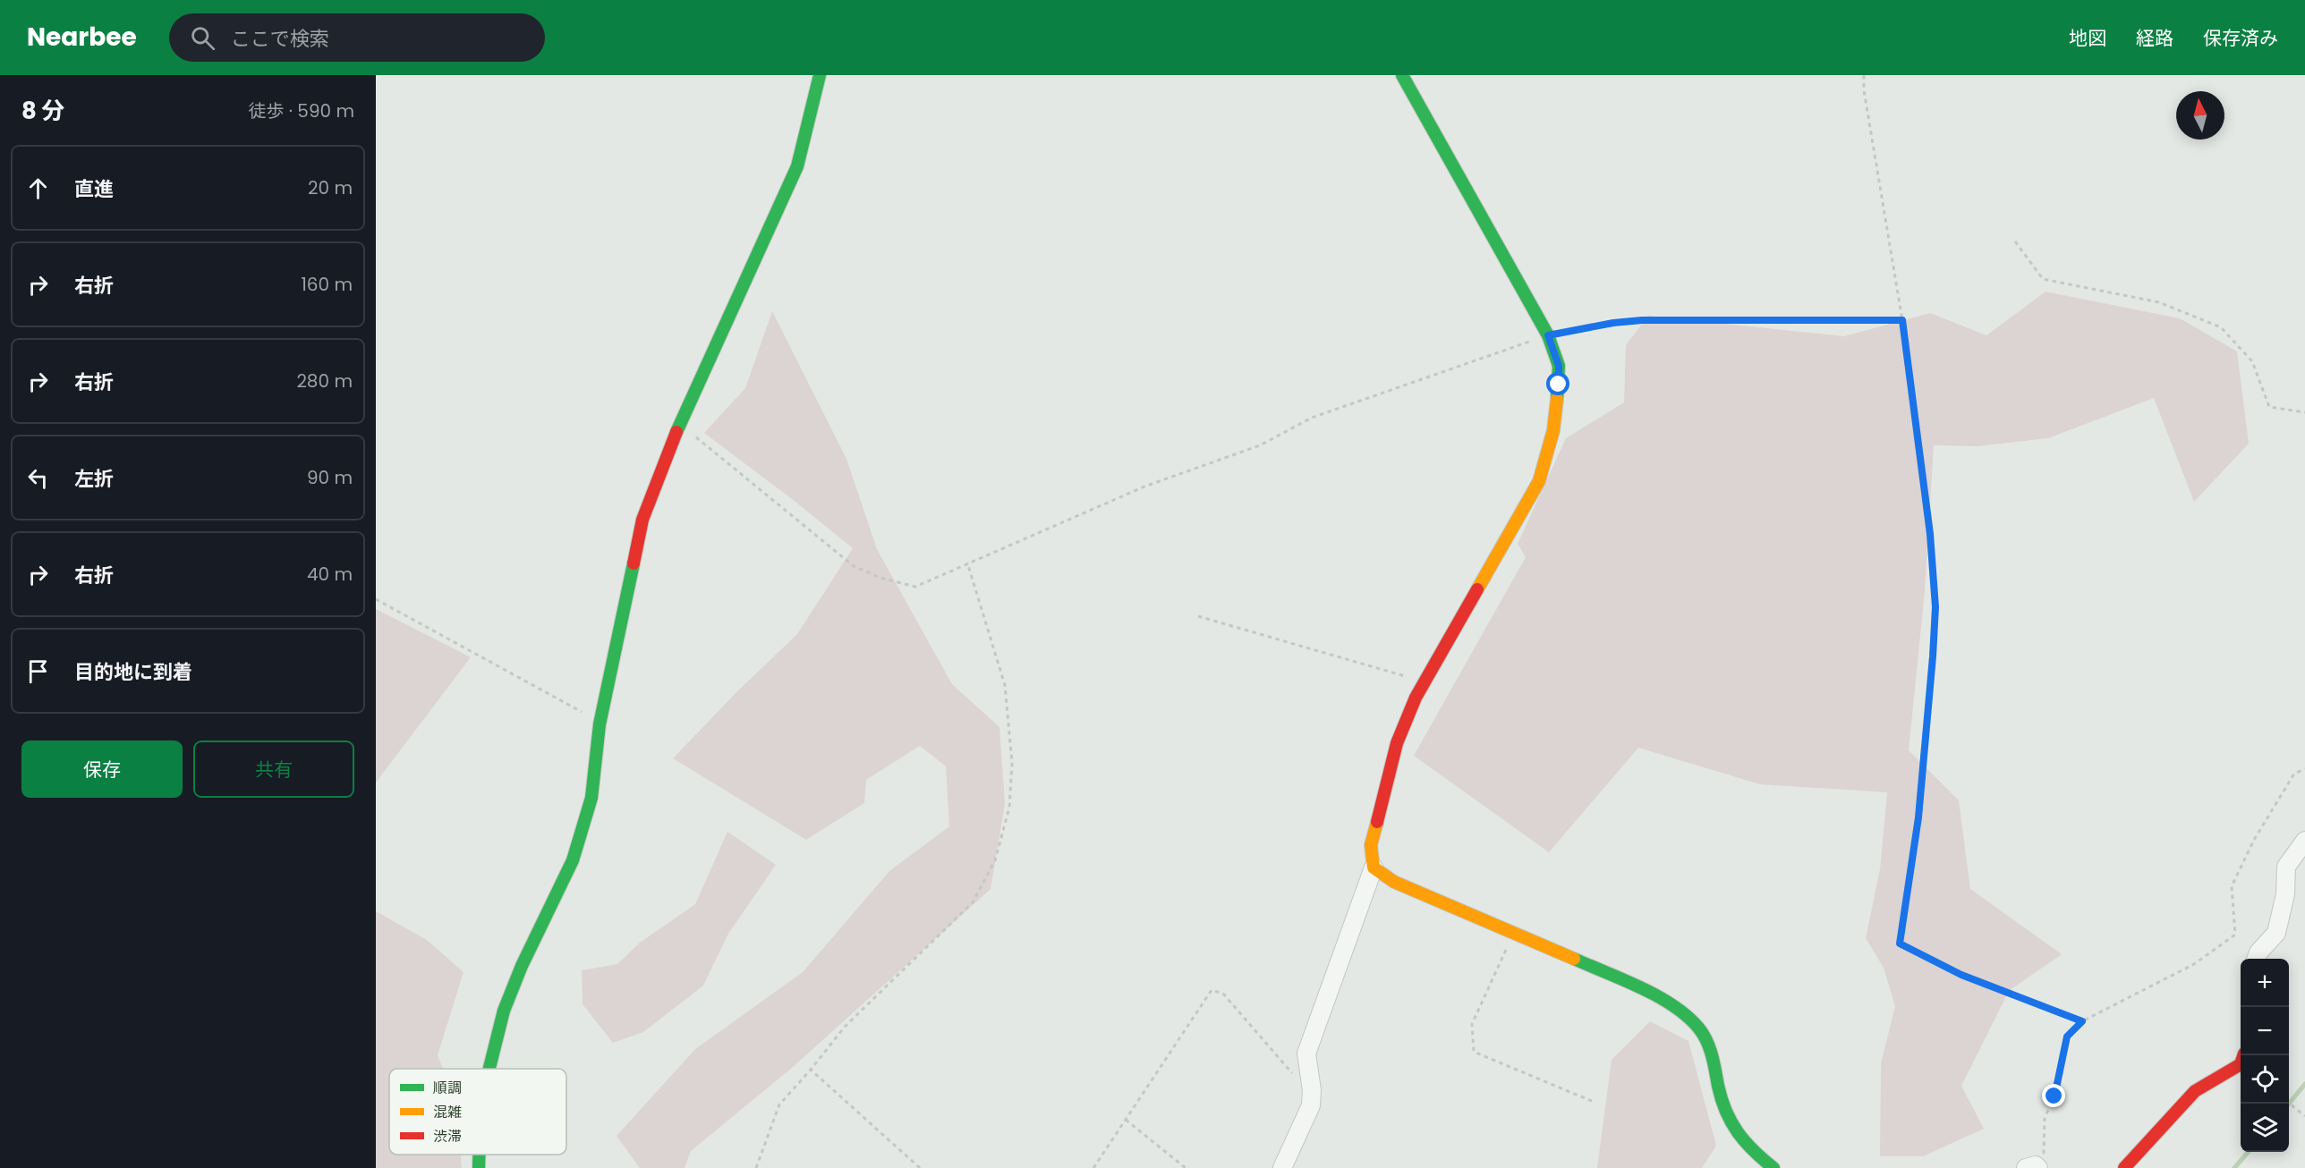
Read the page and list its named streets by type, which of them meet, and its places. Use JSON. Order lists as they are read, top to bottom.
{
  "legend": ["順調", "混雑", "渋滞"],
  "north": "top",
  "page": {
    "header": "Nearbee",
    "search": "ここで検索",
    "nav": ["地図", "経路", "保存済み"],
    "heading": ["8 分", "徒歩 · 590 m"],
    "list": [
      ["直進", "20 m"],
      ["右折", "160 m"],
      ["右折", "280 m"],
      ["左折", "90 m"],
      ["右折", "40 m"],
      "目的地に到着"
    ],
    "buttons": ["保存", "共有"],
    "map_buttons": ["+", "−"]
  }
}
